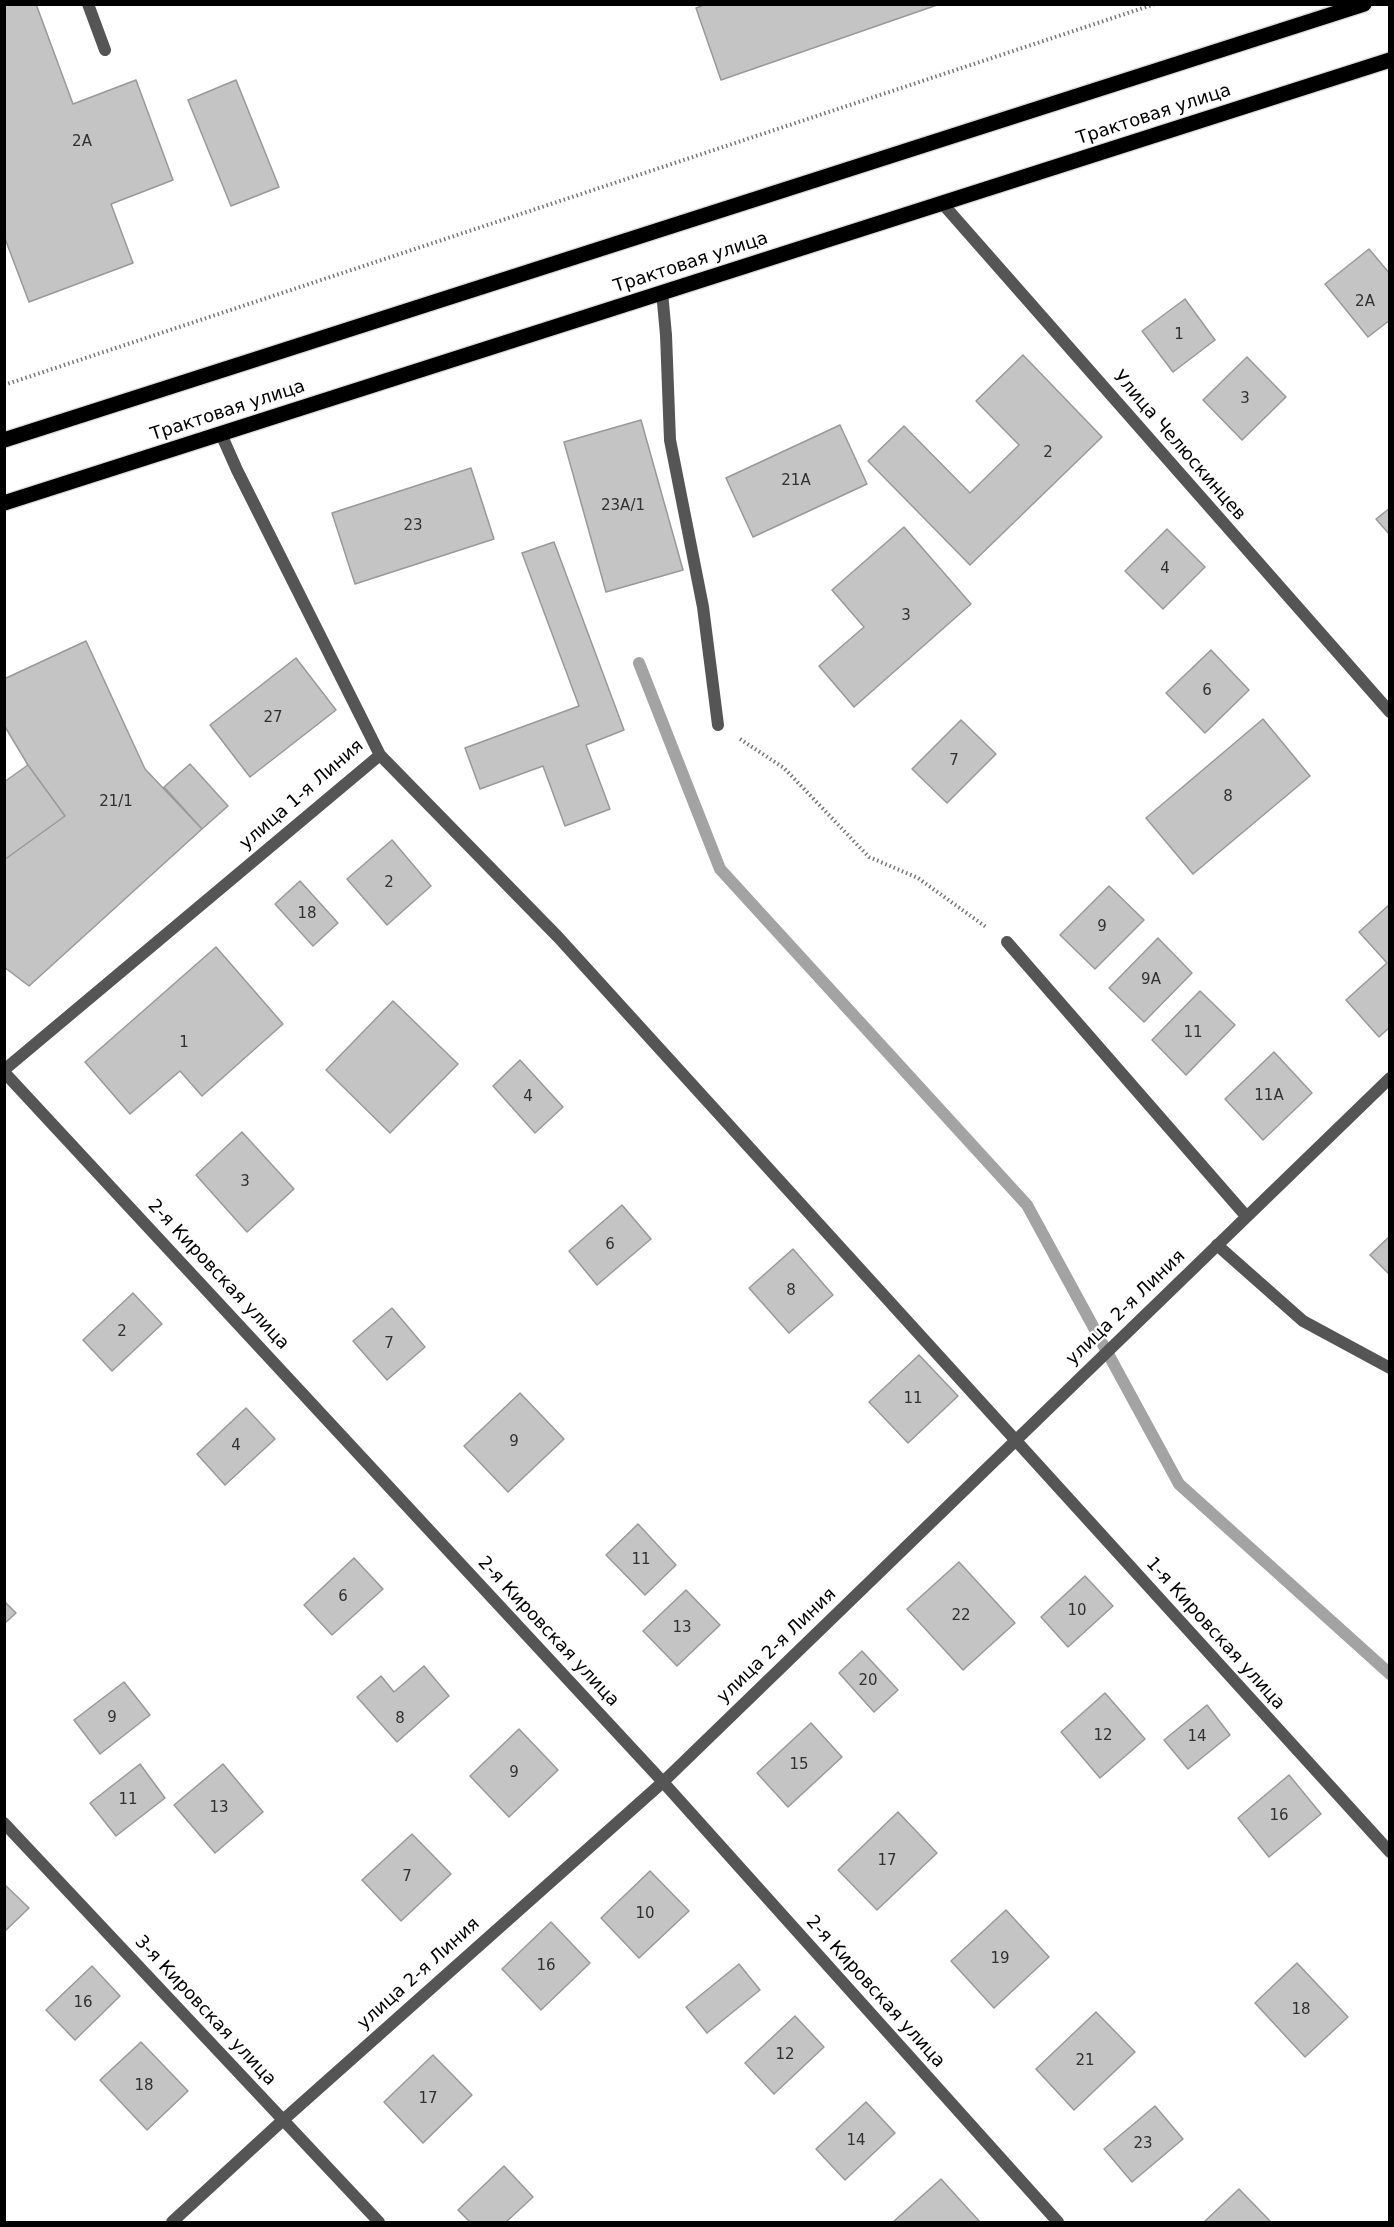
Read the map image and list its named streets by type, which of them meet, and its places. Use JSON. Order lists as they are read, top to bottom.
{
  "streets": {
    "main road": ["Трактовая улица"],
    "street": [
      "Улица Челюскинцев",
      "улица 1-я Линия",
      "2-я Кировская улица",
      "улица 2-я Линия",
      "1-я Кировская улица",
      "3-я Кировская улица"
    ]
  },
  "crossings": [
    ["Трактовая улица", "Улица Челюскинцев"],
    ["Трактовая улица", "улица 1-я Линия"],
    ["улица 1-я Линия", "2-я Кировская улица"],
    ["улица 1-я Линия", "1-я Кировская улица"],
    ["2-я Кировская улица", "улица 2-я Линия"],
    ["улица 2-я Линия", "1-я Кировская улица"],
    ["улица 2-я Линия", "3-я Кировская улица"]
  ],
  "house_numbers": [
    "2А",
    "2А",
    "1",
    "3",
    "2",
    "21А",
    "23А/1",
    "23",
    "4",
    "3",
    "6",
    "27",
    "7",
    "8",
    "21/1",
    "2",
    "18",
    "9",
    "9А",
    "11",
    "1",
    "11А",
    "4",
    "3",
    "6",
    "8",
    "2",
    "7",
    "11",
    "9",
    "4",
    "11",
    "6",
    "10",
    "22",
    "13",
    "20",
    "9",
    "8",
    "12",
    "14",
    "15",
    "9",
    "11",
    "13",
    "16",
    "17",
    "7",
    "10",
    "19",
    "16",
    "16",
    "18",
    "12",
    "21",
    "18",
    "17",
    "14",
    "23"
  ]
}
